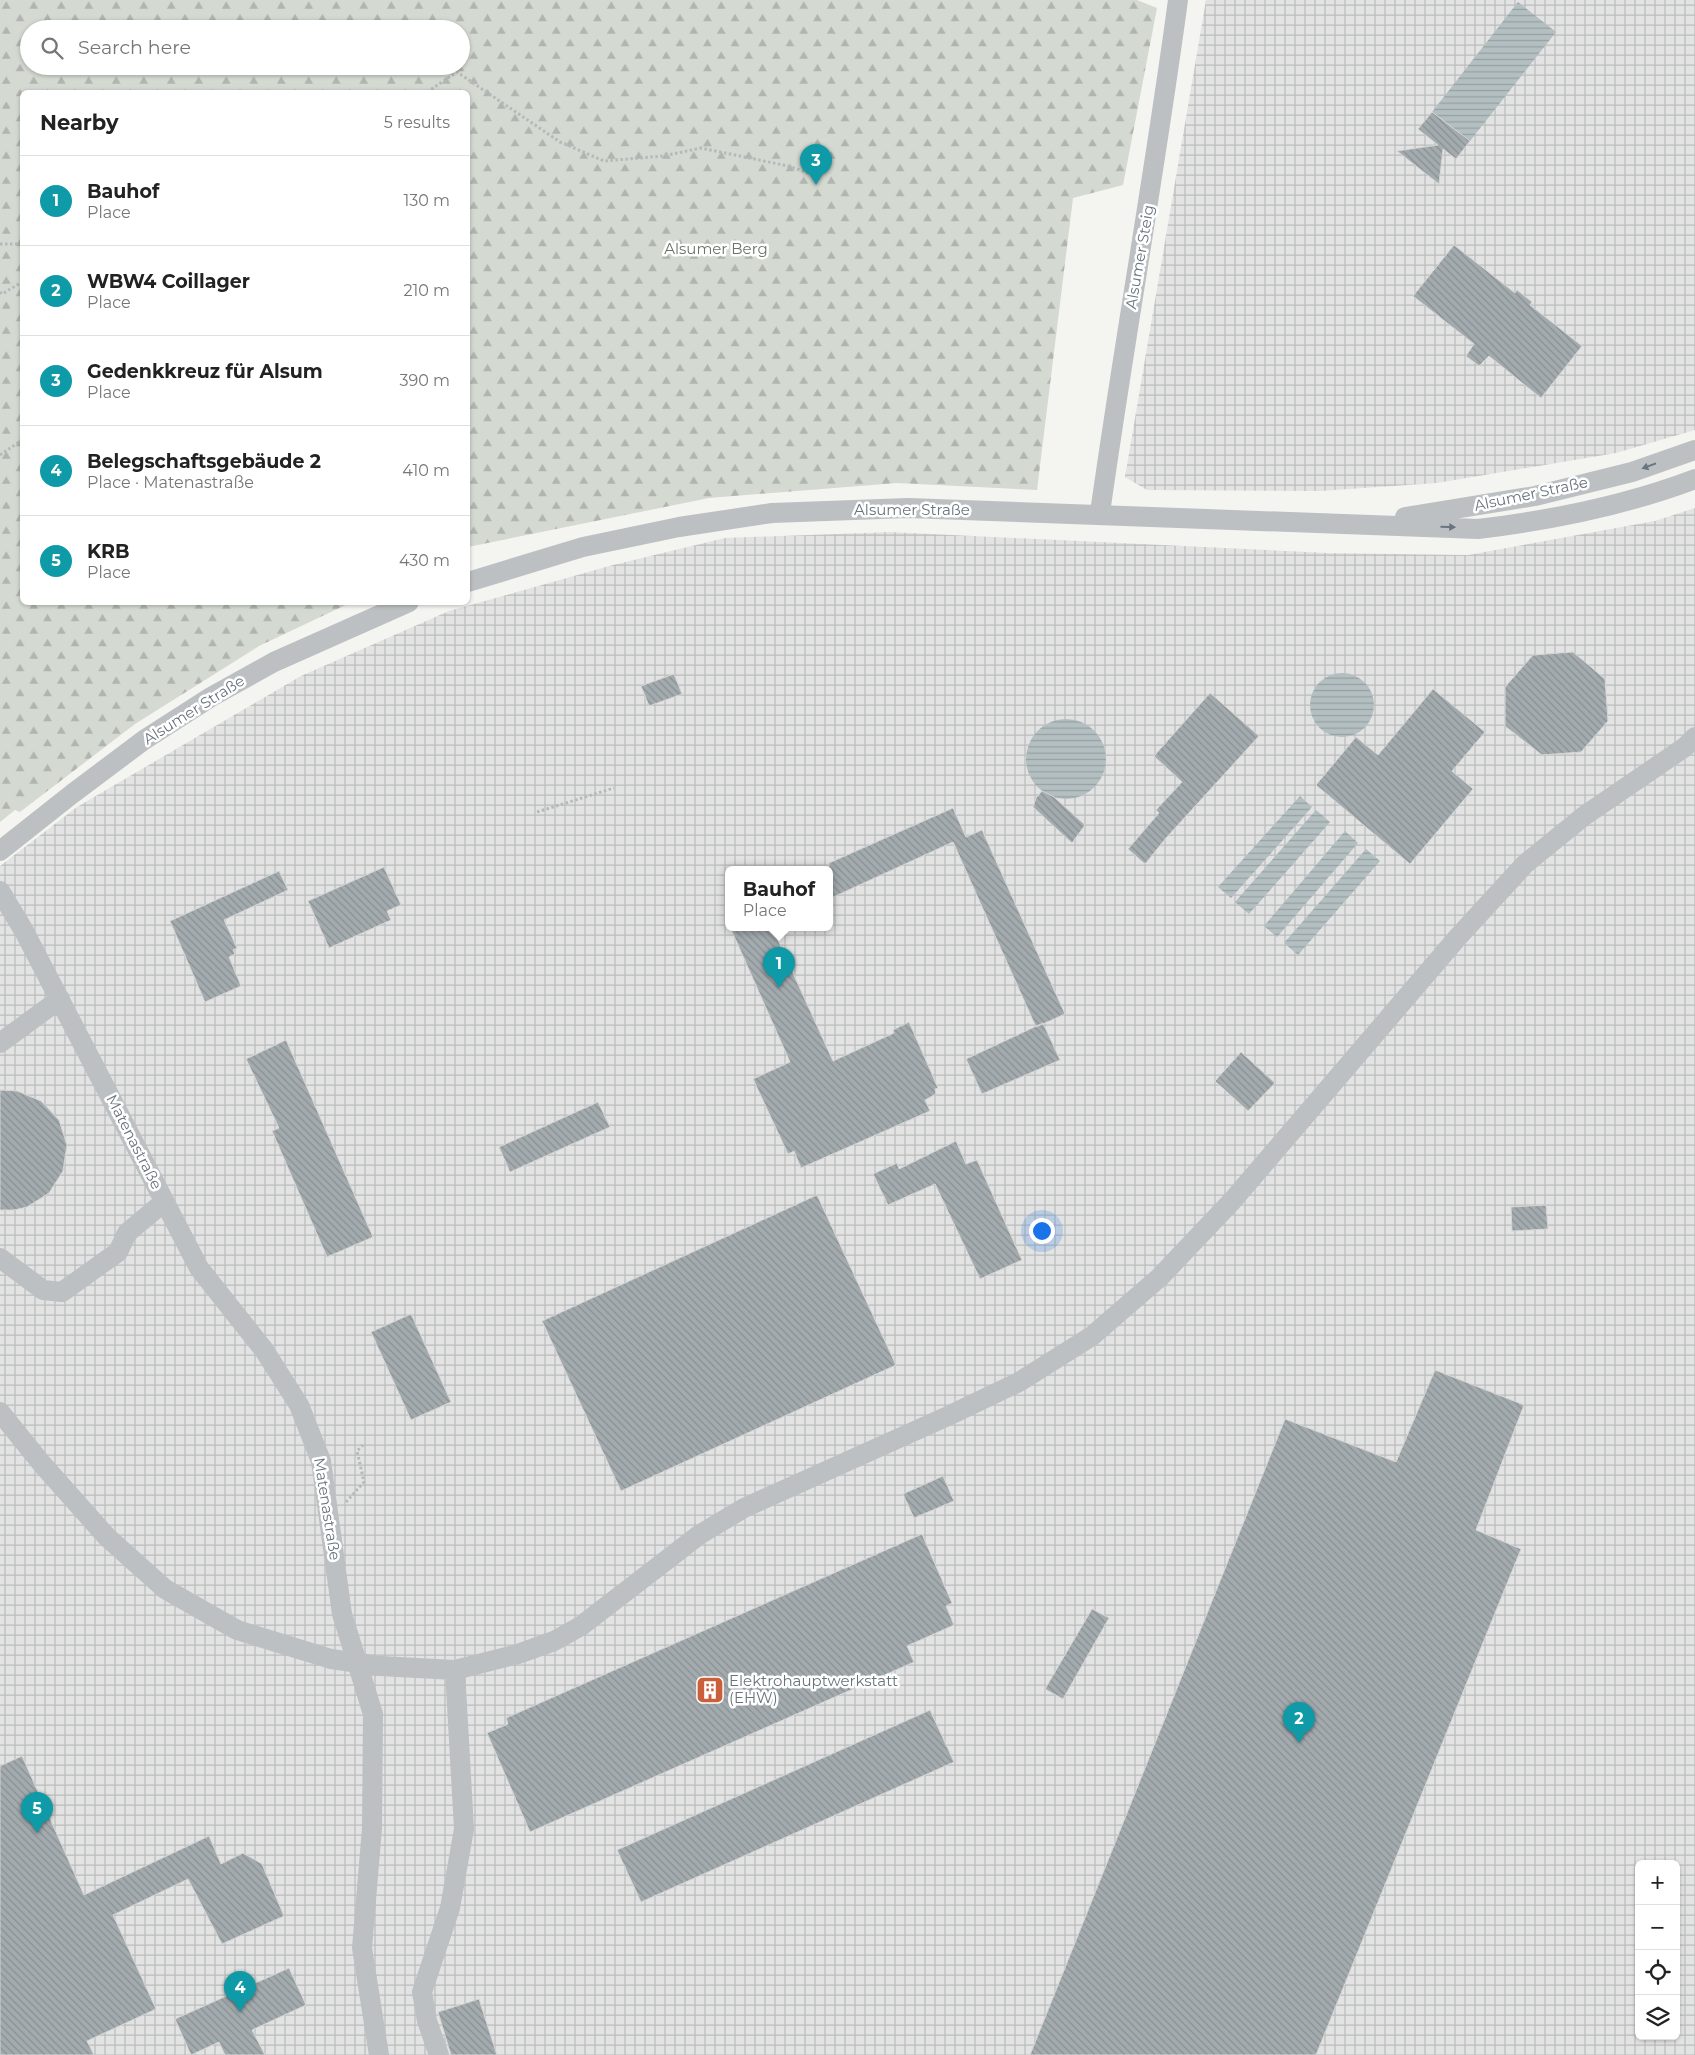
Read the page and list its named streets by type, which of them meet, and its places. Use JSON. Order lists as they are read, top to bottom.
{
  "streets": {
    "street": ["Alsumer Steig", "Alsumer Straße", "Matenastraße"]
  },
  "crossings": [
    ["Alsumer Steig", "Alsumer Straße"]
  ],
  "parks": ["Alsumer Berg"],
  "places": {
    "building": ["Elektrohauptwerkstatt (EHW)"]
  },
  "page": {
    "search": "Search here",
    "heading": ["Nearby", "5 results"],
    "pins": [
      "3",
      "1",
      "2",
      "5",
      "4"
    ],
    "list": [
      {
        "mark": "1",
        "name": "Bauhof",
        "note": "Place",
        "value": "130 m"
      },
      {
        "mark": "2",
        "name": "WBW4 Coillager",
        "note": "Place",
        "value": "210 m"
      },
      {
        "mark": "3",
        "name": "Gedenkkreuz für Alsum",
        "note": "Place",
        "value": "390 m"
      },
      {
        "mark": "4",
        "name": "Belegschaftsgebäude 2",
        "note": "Place · Matenastraße",
        "value": "410 m"
      },
      {
        "mark": "5",
        "name": "KRB",
        "note": "Place",
        "value": "430 m"
      }
    ],
    "popup": ["Bauhof", "Place"],
    "map_buttons": ["+", "−"]
  }
}
